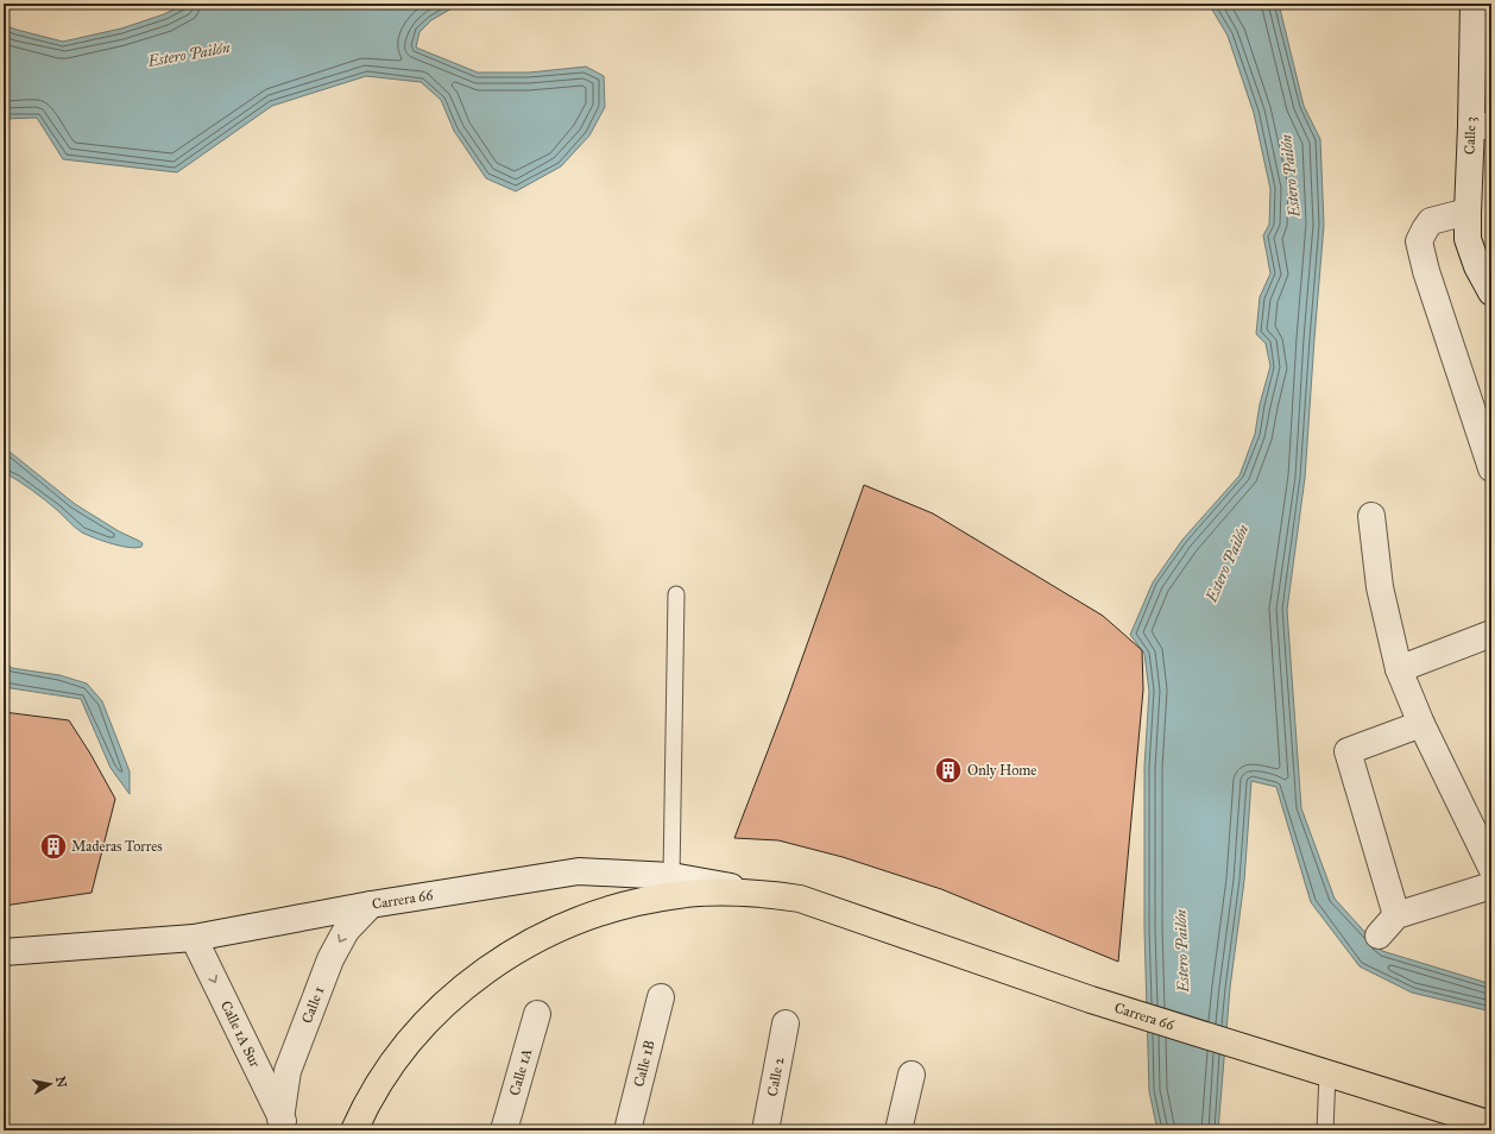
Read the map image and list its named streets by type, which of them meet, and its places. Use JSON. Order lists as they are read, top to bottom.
{
  "streets": {
    "highway": ["Carrera 66"],
    "street": [
      "Calle 3",
      "Calle 1",
      "Calle 1A Sur",
      "Calle 1B",
      "Calle 1A",
      "Calle 2"
    ]
  },
  "crossings": [
    ["Carrera 66", "Calle 1"],
    ["Carrera 66", "Calle 1A Sur"],
    ["Calle 1", "Calle 1A Sur"]
  ],
  "one_way": ["Calle 1", "Calle 1A Sur"],
  "water": ["Estero Pailón"],
  "places": {
    "building": ["Only Home", "Maderas Torres"]
  },
  "north": "right"
}
